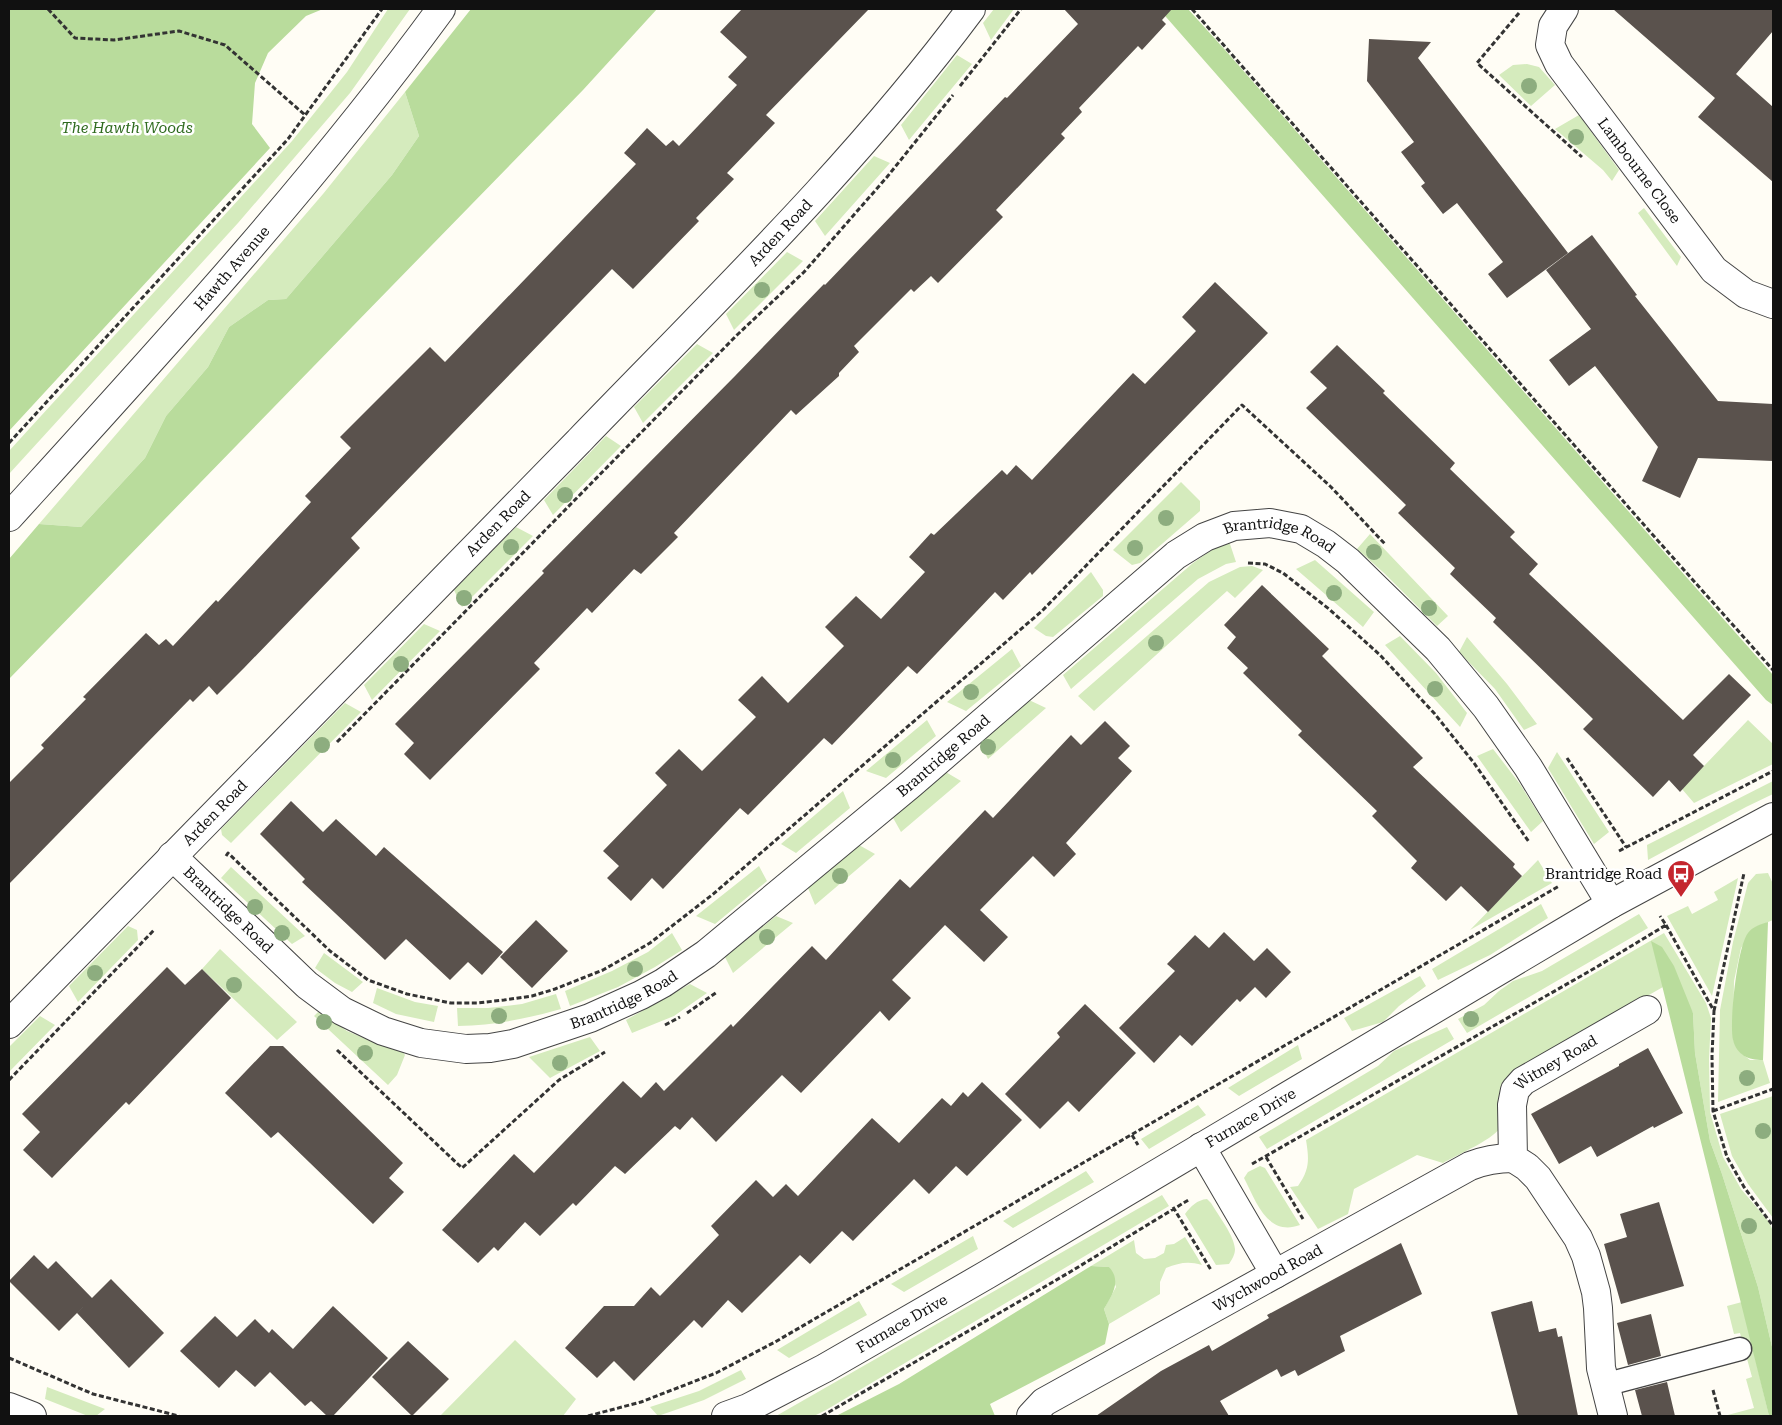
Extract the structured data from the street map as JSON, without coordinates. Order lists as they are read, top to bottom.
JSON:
{
  "streets": {
    "street": [
      "Lambourne Close",
      "Arden Road",
      "Hawth Avenue",
      "Brantridge Road",
      "Witney Road",
      "Furnace Drive",
      "Wychwood Road"
    ]
  },
  "crossings": [
    ["Arden Road", "Brantridge Road"],
    ["Brantridge Road", "Furnace Drive"],
    ["Witney Road", "Wychwood Road"]
  ],
  "parks": ["The Hawth Woods"],
  "places": {
    "bus stop": ["Brantridge Road"]
  }
}
